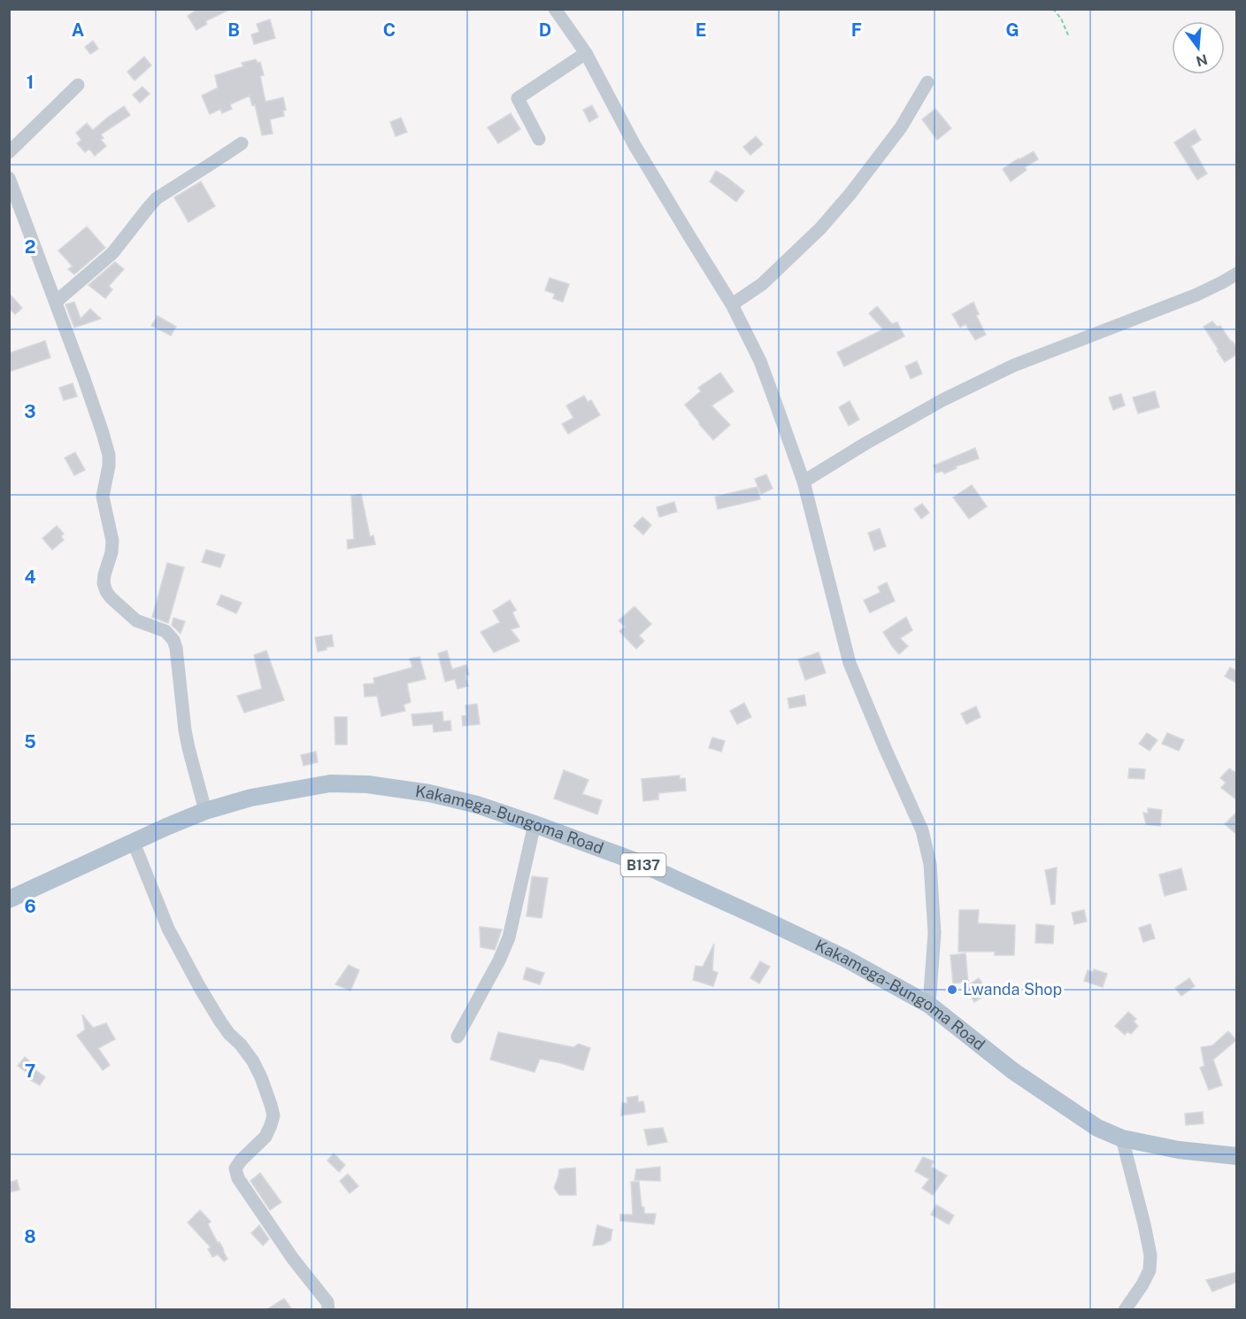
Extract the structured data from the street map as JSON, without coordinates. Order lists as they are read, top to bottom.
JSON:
{
  "streets": {
    "main road": ["Kakamega-Bungoma Road", "B137"]
  },
  "places": ["Lwanda Shop"],
  "north": "bottom",
  "grid": {
    "columns": [
      "A",
      "B",
      "C",
      "D",
      "E",
      "F",
      "G"
    ],
    "rows": [
      "1",
      "2",
      "3",
      "4",
      "5",
      "6",
      "7",
      "8"
    ]
  }
}
